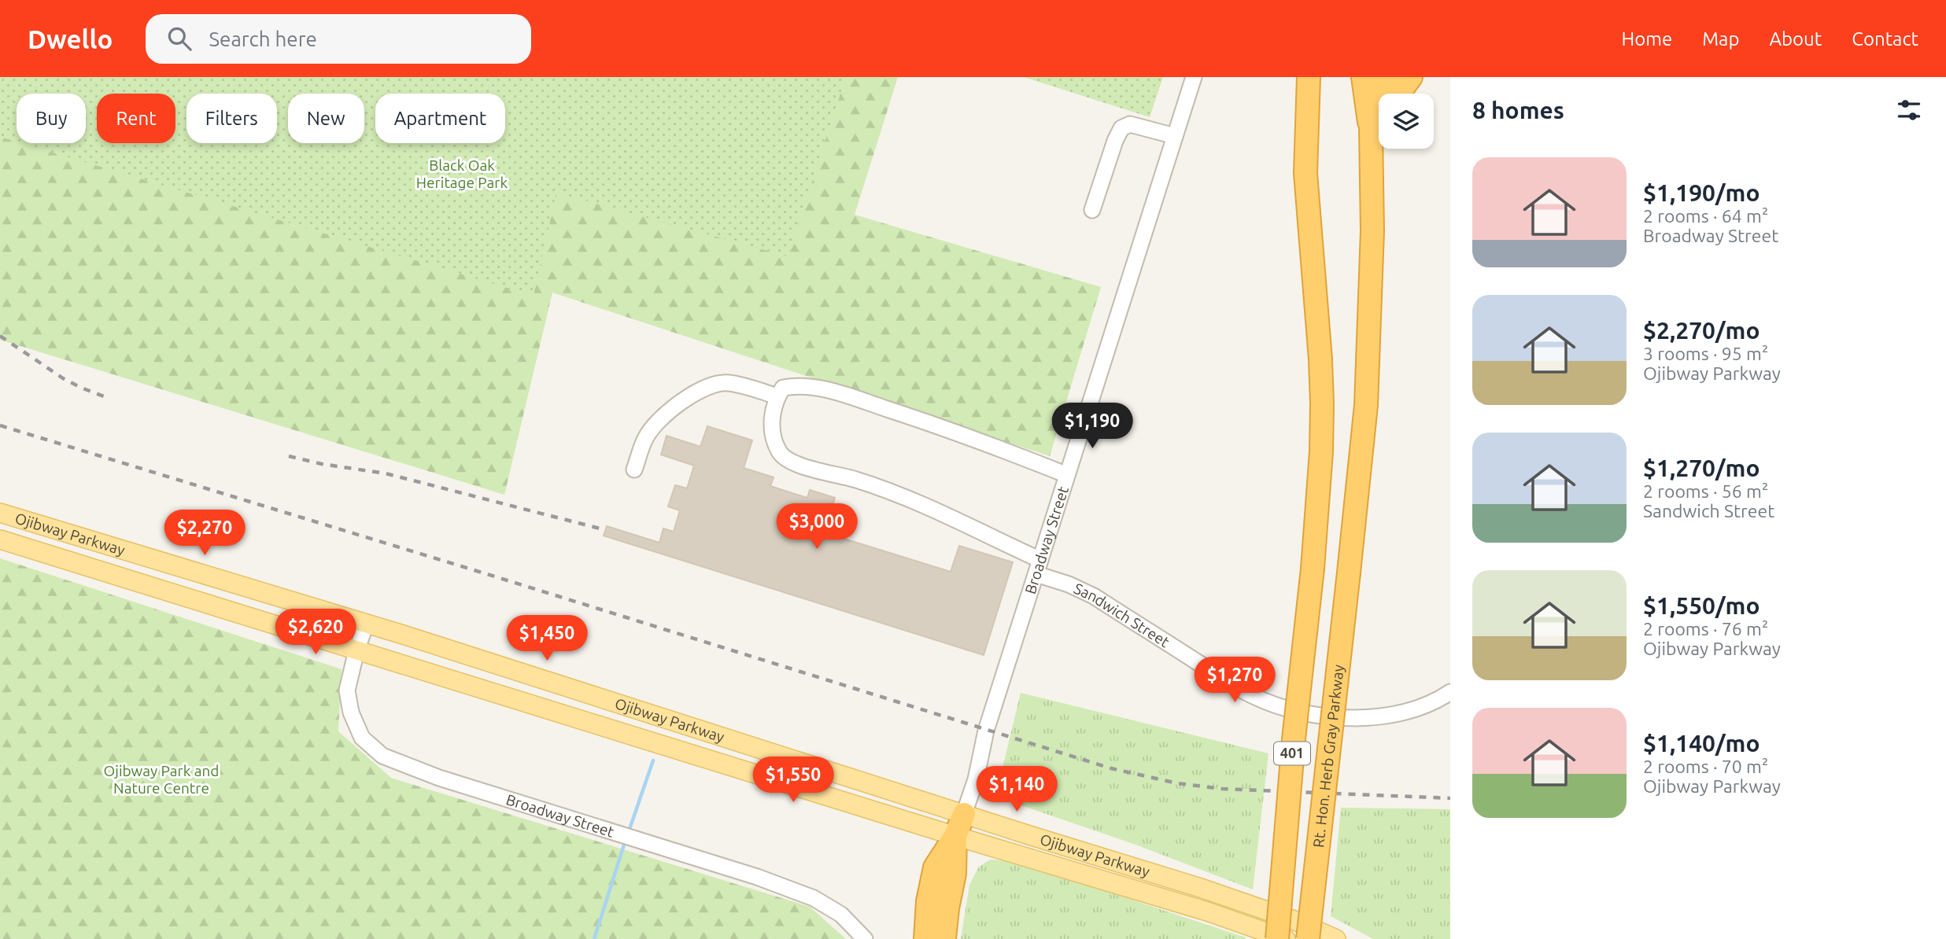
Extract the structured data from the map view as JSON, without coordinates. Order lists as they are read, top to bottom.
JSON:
{
  "streets": {
    "highway": ["401", "Rt. Hon. Herb Gray Parkway"],
    "main road": ["Ojibway Parkway"],
    "street": ["Broadway Street", "Sandwich Street"]
  },
  "crossings": [
    ["Ojibway Parkway", "Broadway Street"],
    ["Broadway Street", "Sandwich Street"]
  ],
  "parks": ["Black Oak Heritage Park", "Ojibway Park and Nature Centre"],
  "page": {
    "header": "Dwello",
    "search": "Search here",
    "nav": [
      "Home",
      "Map",
      "About",
      "Contact"
    ],
    "heading": "8 homes",
    "chip": [
      "Buy",
      "Rent",
      "Filters",
      "New",
      "Apartment"
    ],
    "list": [
      {
        "name": "$1,190/mo",
        "note": "2 rooms · 64 m² · Broadway Street"
      },
      {
        "name": "$2,270/mo",
        "note": "3 rooms · 95 m² · Ojibway Parkway"
      },
      {
        "name": "$1,270/mo",
        "note": "2 rooms · 56 m² · Sandwich Street"
      },
      {
        "name": "$1,550/mo",
        "note": "2 rooms · 76 m² · Ojibway Parkway"
      },
      {
        "name": "$1,140/mo",
        "note": "2 rooms · 70 m² · Ojibway Parkway"
      }
    ],
    "price": [
      "$1,190",
      "$3,000",
      "$2,270",
      "$2,620",
      "$1,450",
      "$1,270",
      "$1,550",
      "$1,140"
    ]
  }
}
